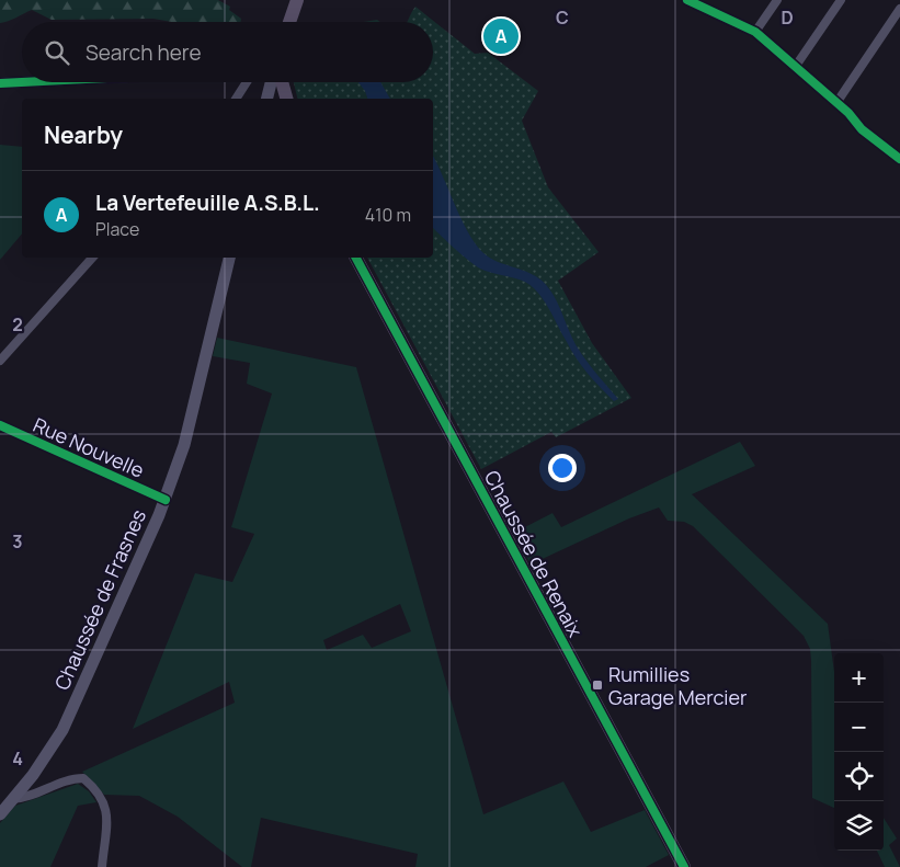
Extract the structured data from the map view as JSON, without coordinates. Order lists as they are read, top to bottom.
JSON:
{
  "streets": {
    "main road": ["Chaussée de Renaix", "Chaussée de Frasnes"],
    "street": ["Rue Nouvelle"]
  },
  "crossings": [
    ["Rue Nouvelle", "Chaussée de Frasnes"]
  ],
  "places": {
    "transit": ["Rumillies Garage Mercier"]
  },
  "page": {
    "pins": "A",
    "search": "Search here",
    "heading": "Nearby",
    "list": [
      {
        "mark": "A",
        "name": "La Vertefeuille A.S.B.L.",
        "note": "Place",
        "value": "410 m"
      }
    ],
    "map_buttons": ["+", "−"]
  },
  "grid": {
    "columns": ["C", "D"],
    "rows": ["2", "3", "4"]
  }
}
